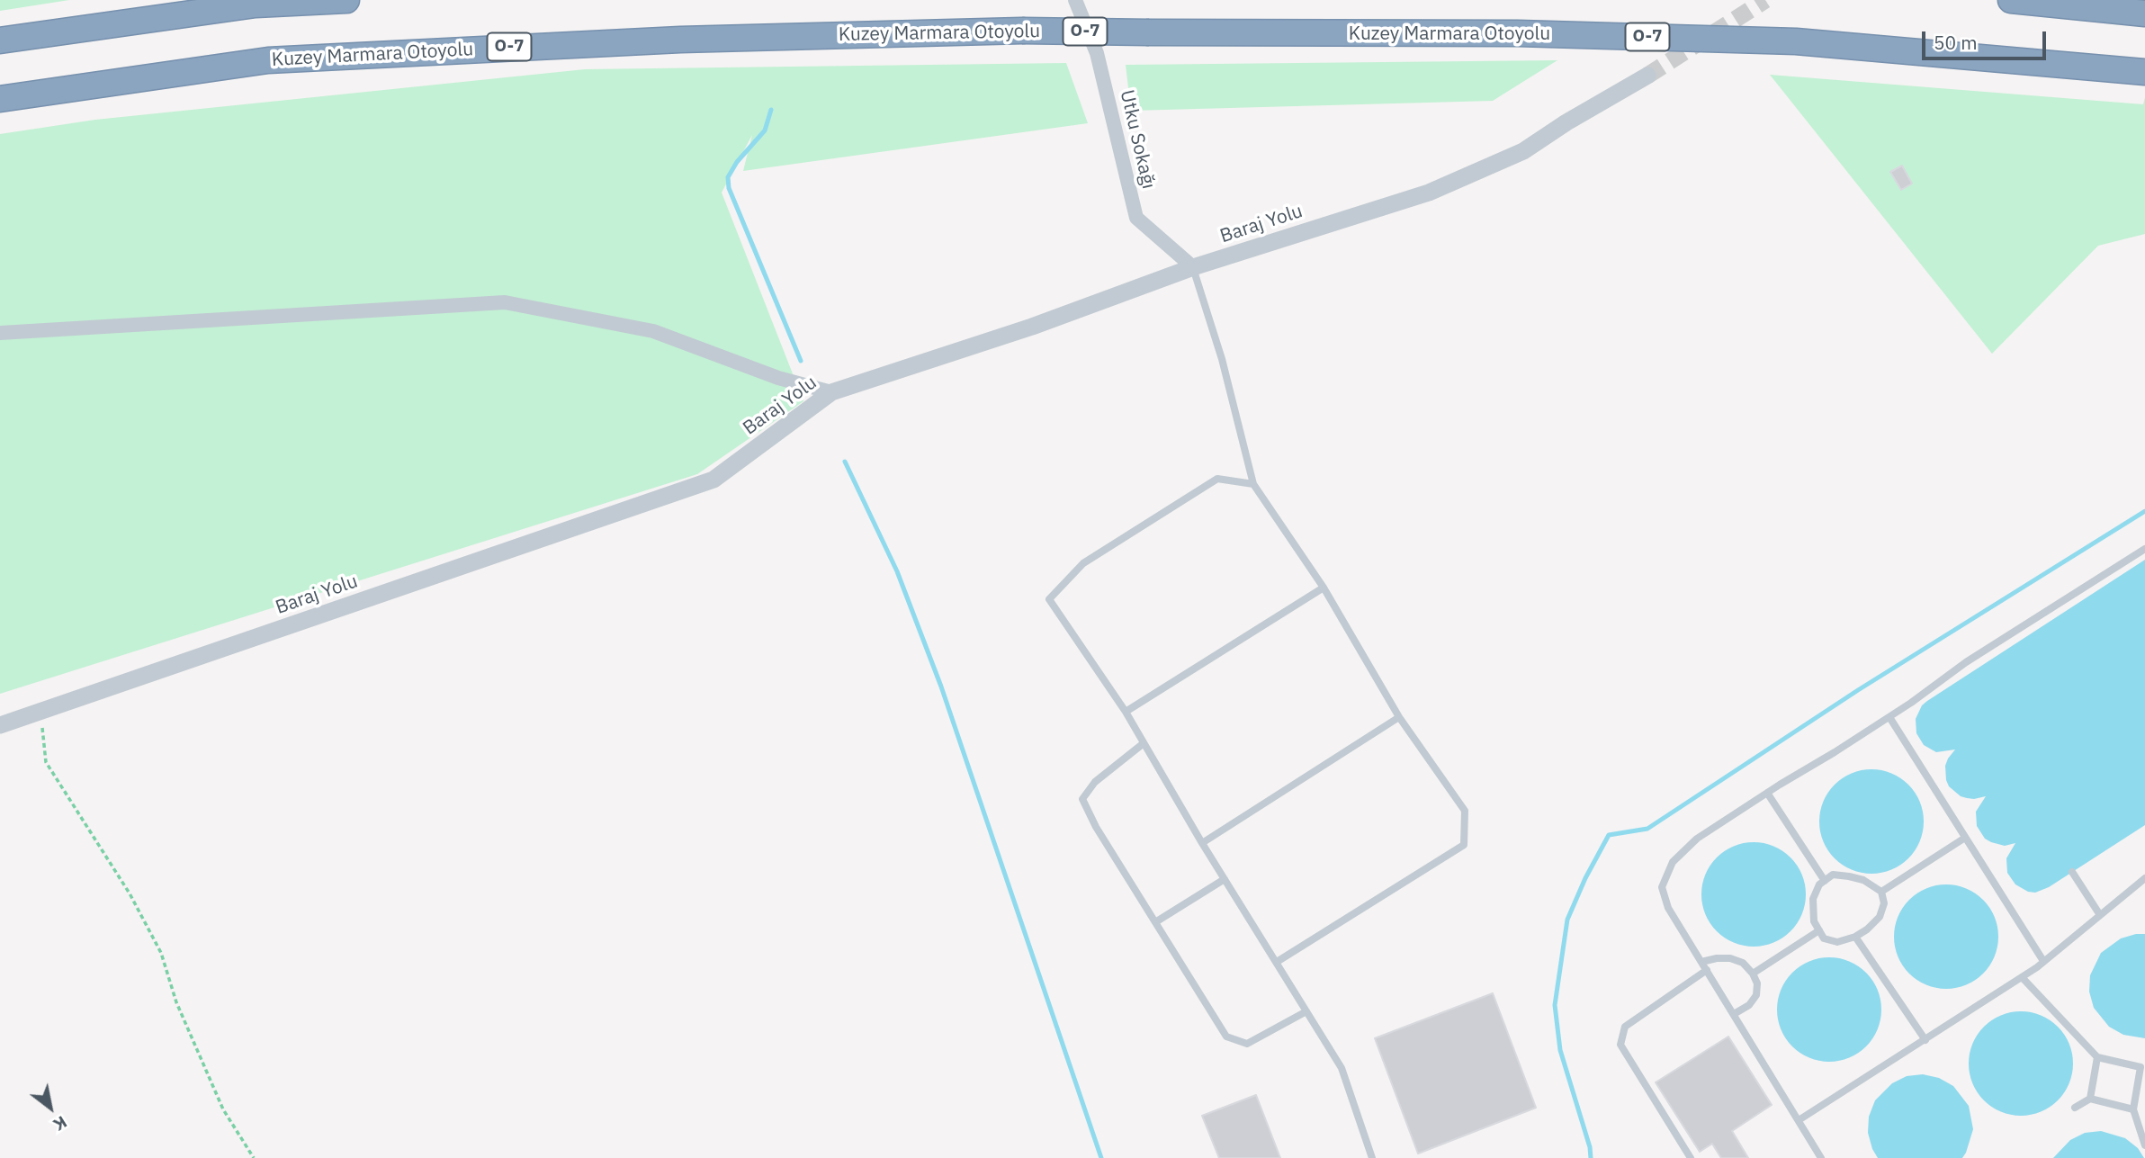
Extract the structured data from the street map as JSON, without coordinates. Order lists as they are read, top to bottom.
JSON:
{
  "streets": {
    "highway": ["O-7", "Kuzey Marmara Otoyolu"],
    "street": ["Utku Sokağı", "Baraj Yolu"]
  },
  "crossings": [
    ["Utku Sokağı", "Baraj Yolu"]
  ],
  "scale_bar": "50 m",
  "north": "bottom right"
}
